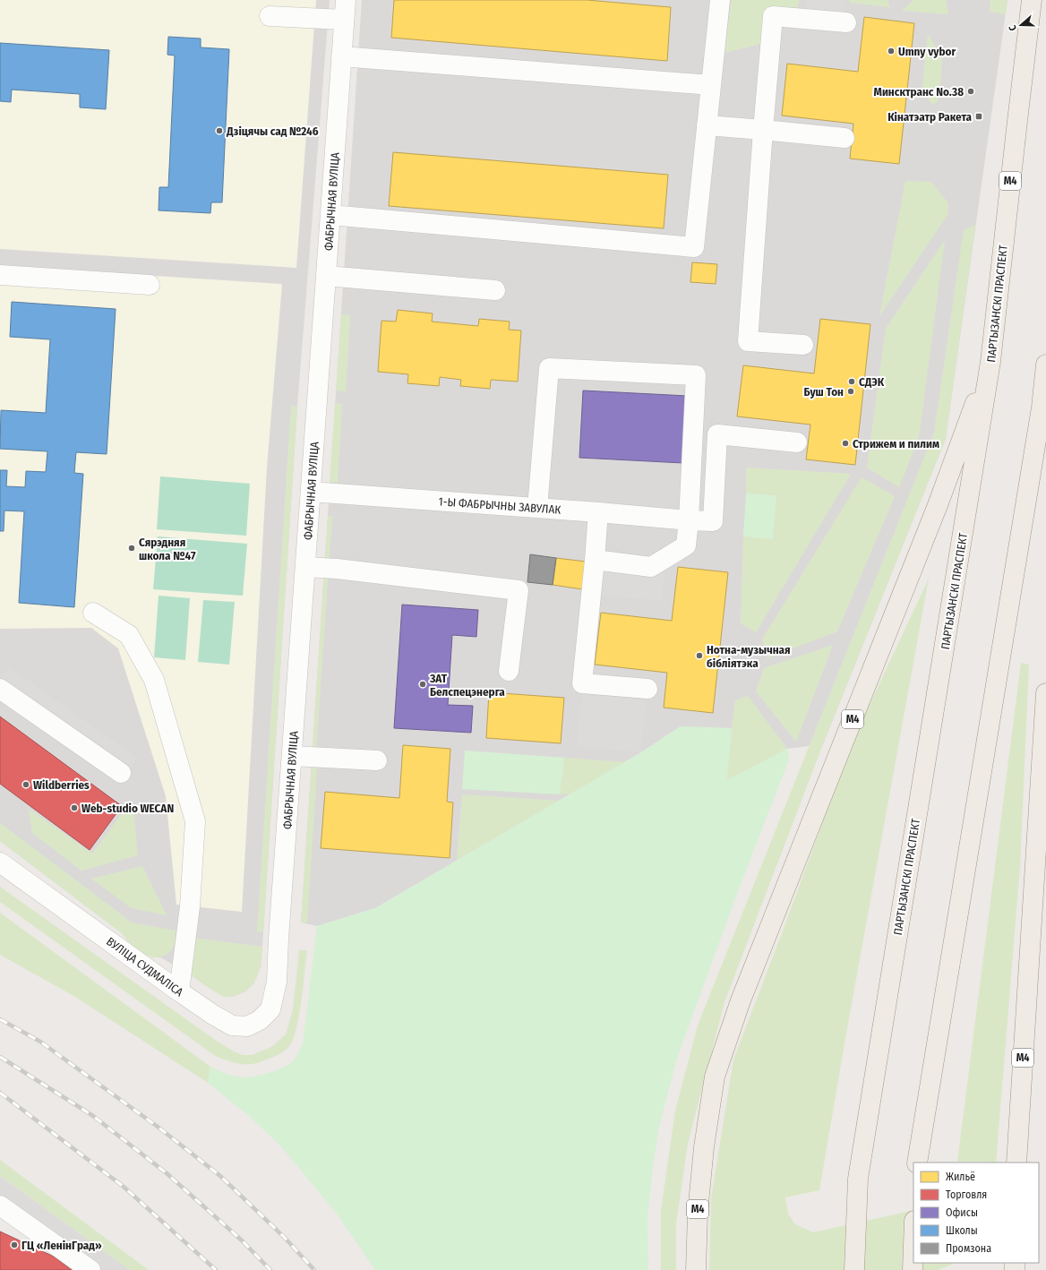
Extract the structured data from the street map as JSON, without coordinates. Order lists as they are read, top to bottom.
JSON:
{
  "streets": {
    "main road": ["М4", "ПАРТЫЗАНСКІ ПРАСПЕКТ"],
    "street": ["ФАБРЫЧНАЯ ВУЛІЦА", "1-Ы ФАБРЫЧНЫ ЗАВУЛАК", "ВУЛІЦА СУДМАЛІСА"]
  },
  "crossings": [
    ["М4", "ПАРТЫЗАНСКІ ПРАСПЕКТ"],
    ["ФАБРЫЧНАЯ ВУЛІЦА", "1-Ы ФАБРЫЧНЫ ЗАВУЛАК"],
    ["ФАБРЫЧНАЯ ВУЛІЦА", "ВУЛІЦА СУДМАЛІСА"]
  ],
  "places": {
    "other": [
      "Umny vybor",
      "Минсктранс No.38",
      "Дзіцячы сад №246",
      "СДЭК",
      "Буш Тон",
      "Стрижем и пилим",
      "Сярэдняя школа №47",
      "Нотна-музычная бібліятэка",
      "ЗАТ Белспецэнерга",
      "Wildberries",
      "Web-studio WECAN",
      "ГЦ «ЛенінГрад»"
    ],
    "transit": ["Кінатэатр Ракета"]
  },
  "legend": [
    "Жильё",
    "Торговля",
    "Офисы",
    "Школы",
    "Промзона"
  ],
  "north": "left"
}
